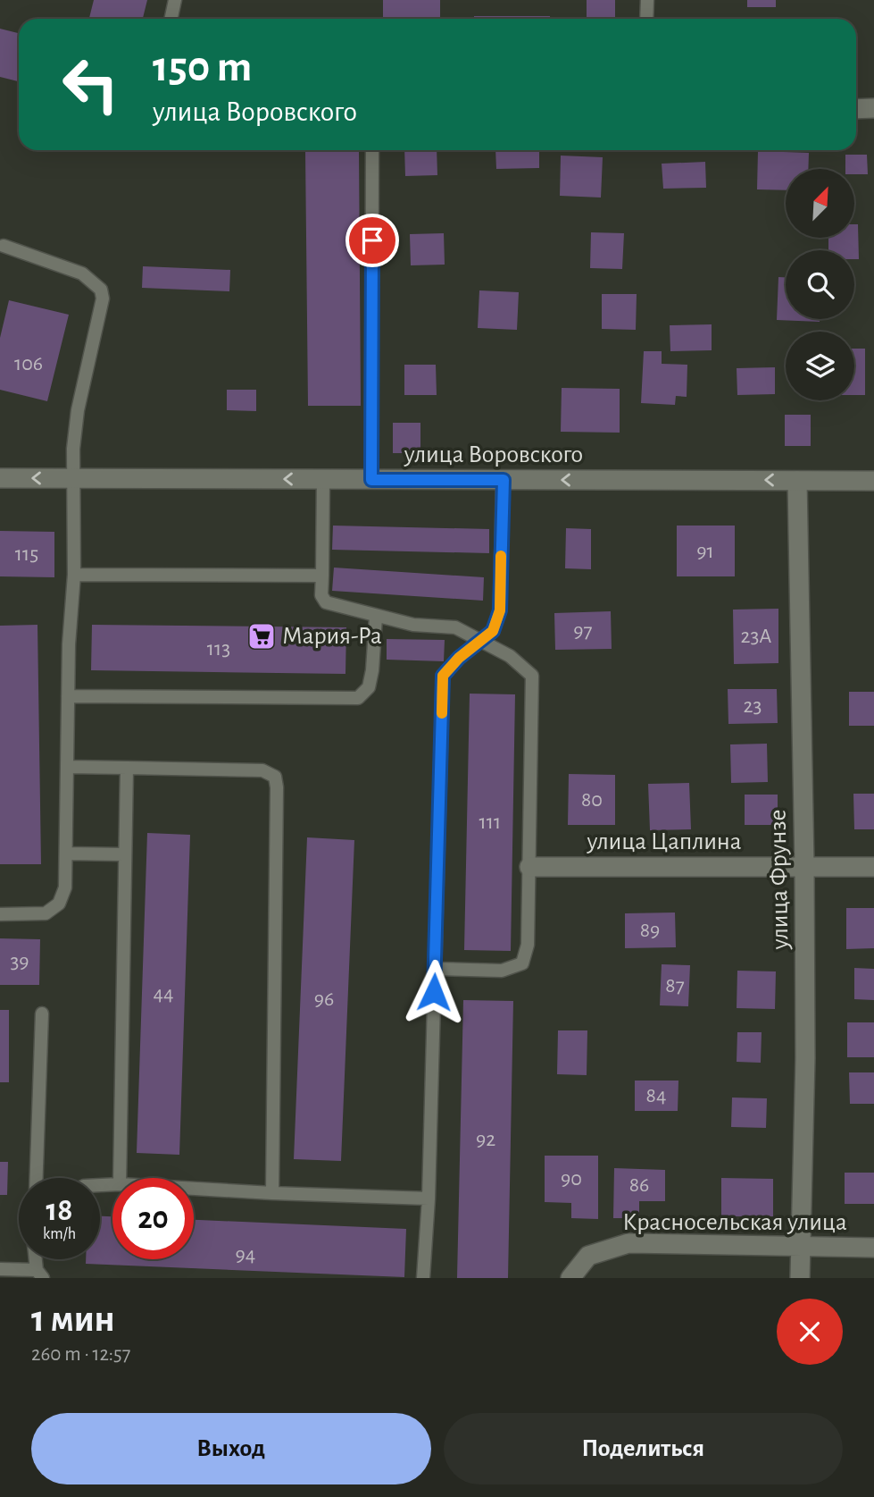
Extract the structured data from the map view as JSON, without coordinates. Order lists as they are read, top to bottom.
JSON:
{
  "streets": {
    "street": [
      "улица Воровского",
      "улица Цаплина",
      "улица Фрунзе",
      "Красносельская улица"
    ]
  },
  "crossings": [
    ["улица Воровского", "улица Фрунзе"],
    ["улица Цаплина", "улица Фрунзе"],
    ["улица Фрунзе", "Красносельская улица"]
  ],
  "one_way": ["улица Воровского"],
  "places": {
    "supermarket": ["Мария-Ра"]
  },
  "house_numbers": [
    "106",
    "91",
    "115",
    "97",
    "23А",
    "113",
    "23",
    "80",
    "111",
    "89",
    "39",
    "87",
    "44",
    "96",
    "84",
    "92",
    "90",
    "86",
    "94"
  ],
  "north": "top right",
  "page": {
    "turn": ["150 m", "улица Воровского"],
    "speed": "18 km/h",
    "limit": "20",
    "heading": ["1 мин", "260 m · 12:57"],
    "buttons": ["Выход", "Поделиться"]
  }
}
